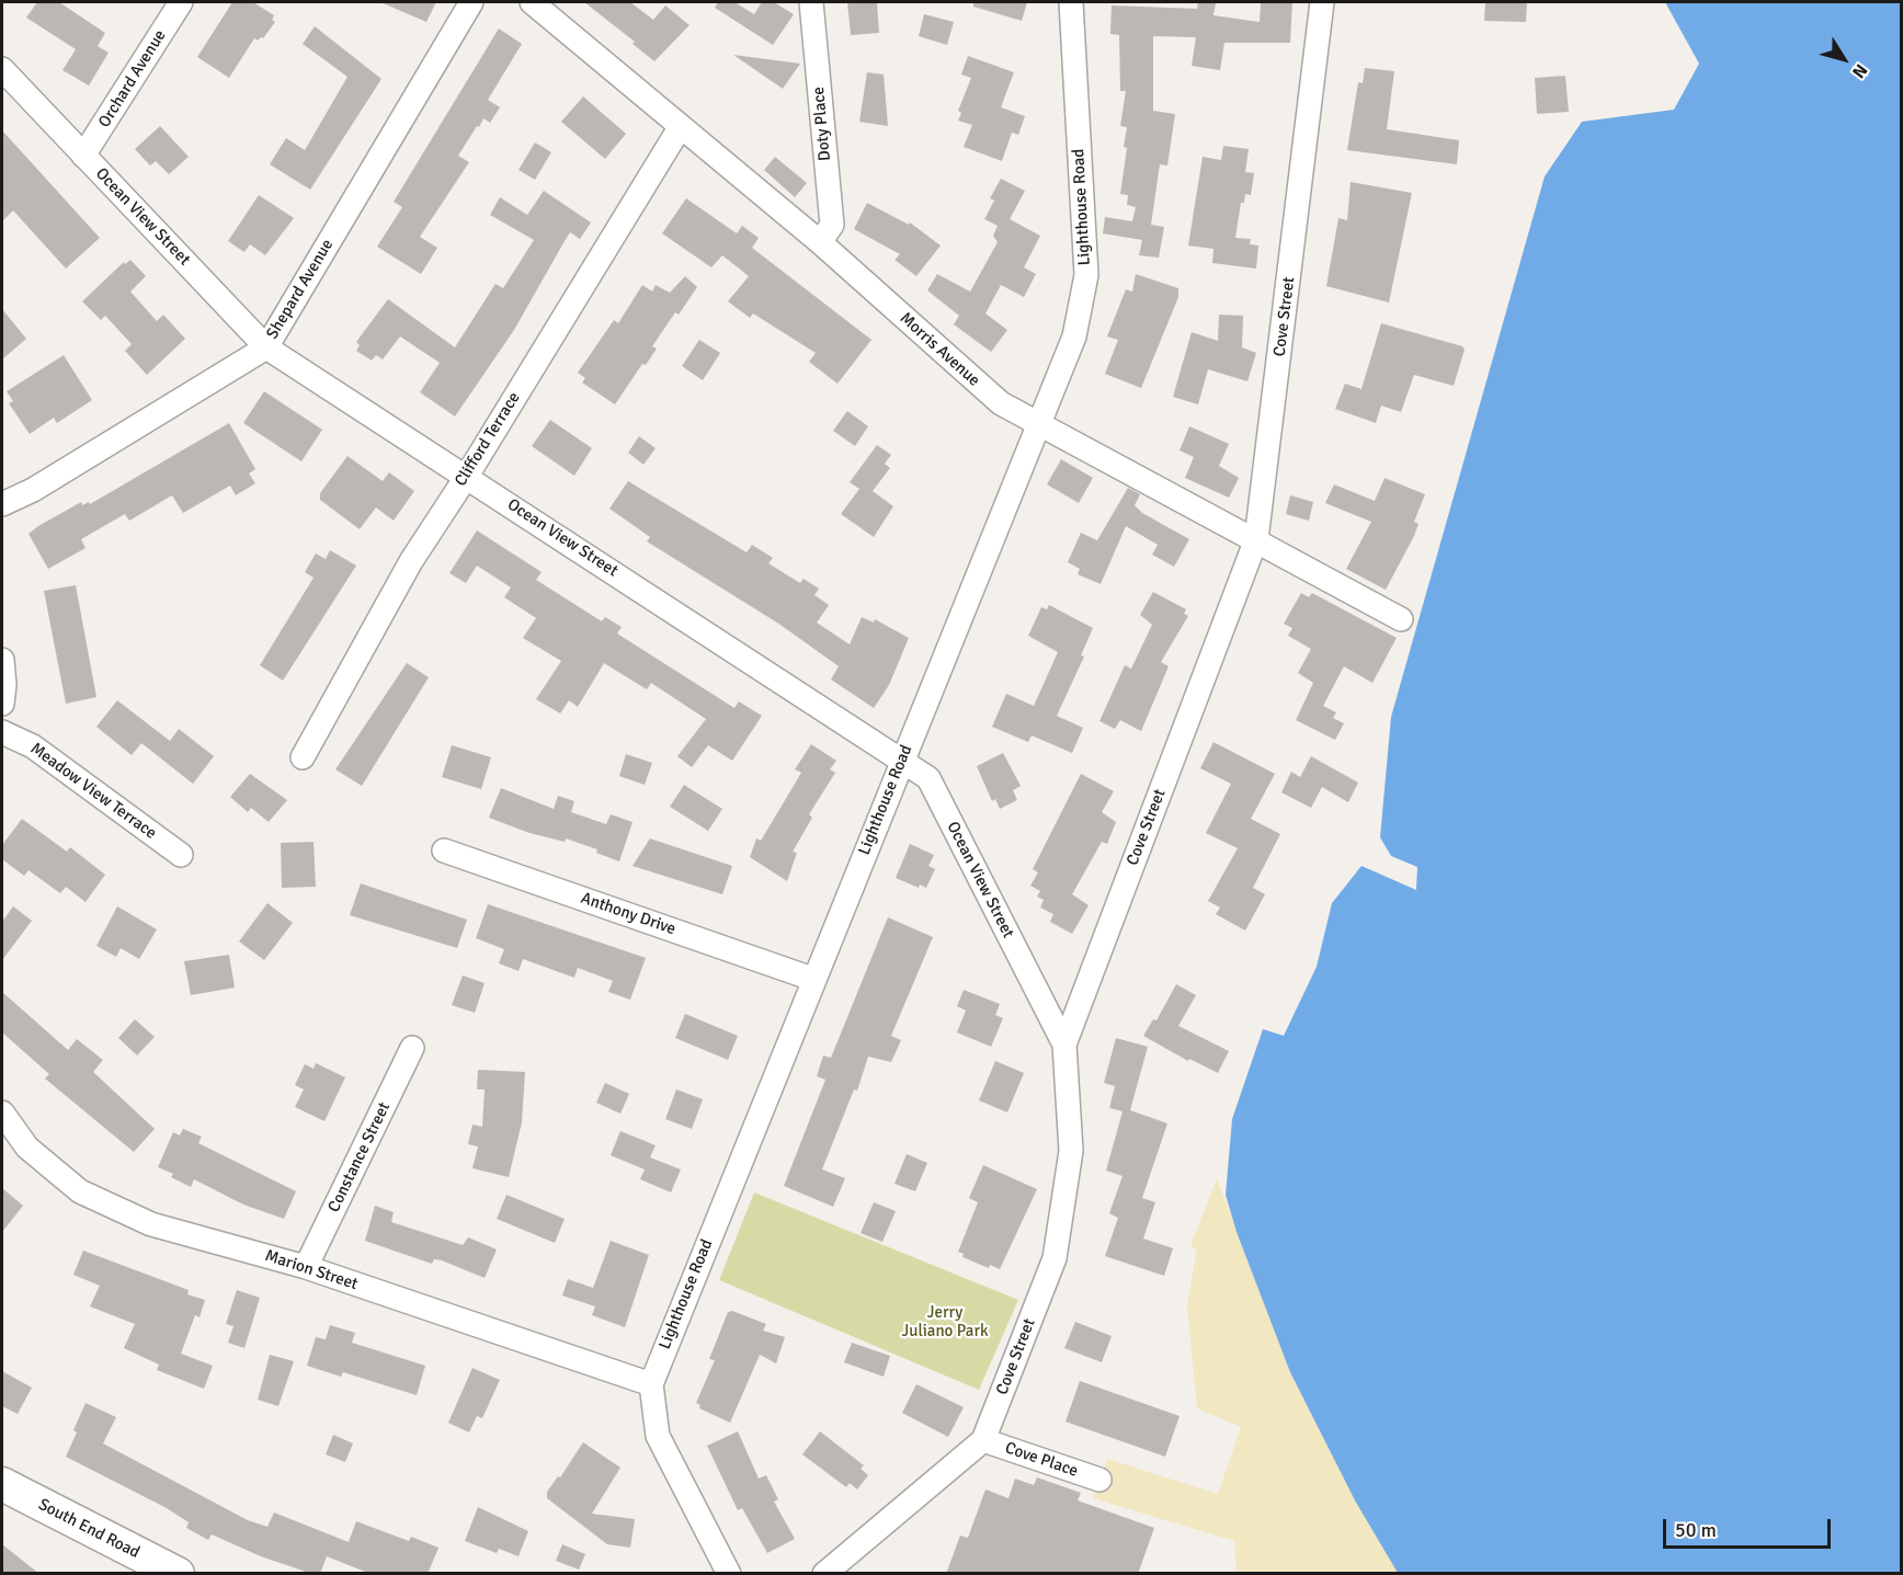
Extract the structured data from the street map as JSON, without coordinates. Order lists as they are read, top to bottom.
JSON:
{
  "streets": {
    "main road": ["South End Road"],
    "street": [
      "Orchard Avenue",
      "Doty Place",
      "Lighthouse Road",
      "Ocean View Street",
      "Shepard Avenue",
      "Cove Street",
      "Morris Avenue",
      "Clifford Terrace",
      "Meadow View Terrace",
      "Anthony Drive",
      "Constance Street",
      "Marion Street",
      "Cove Place"
    ]
  },
  "crossings": [
    ["Orchard Avenue", "Ocean View Street"],
    ["Doty Place", "Morris Avenue"],
    ["Lighthouse Road", "Ocean View Street"],
    ["Lighthouse Road", "Morris Avenue"],
    ["Lighthouse Road", "Anthony Drive"],
    ["Lighthouse Road", "Marion Street"],
    ["Ocean View Street", "Shepard Avenue"],
    ["Ocean View Street", "Cove Street"],
    ["Ocean View Street", "Clifford Terrace"],
    ["Cove Street", "Morris Avenue"],
    ["Cove Street", "Cove Place"],
    ["Morris Avenue", "Clifford Terrace"],
    ["Constance Street", "Marion Street"]
  ],
  "parks": ["Jerry Juliano Park"],
  "scale_bar": "50 m",
  "north": "bottom right"
}
